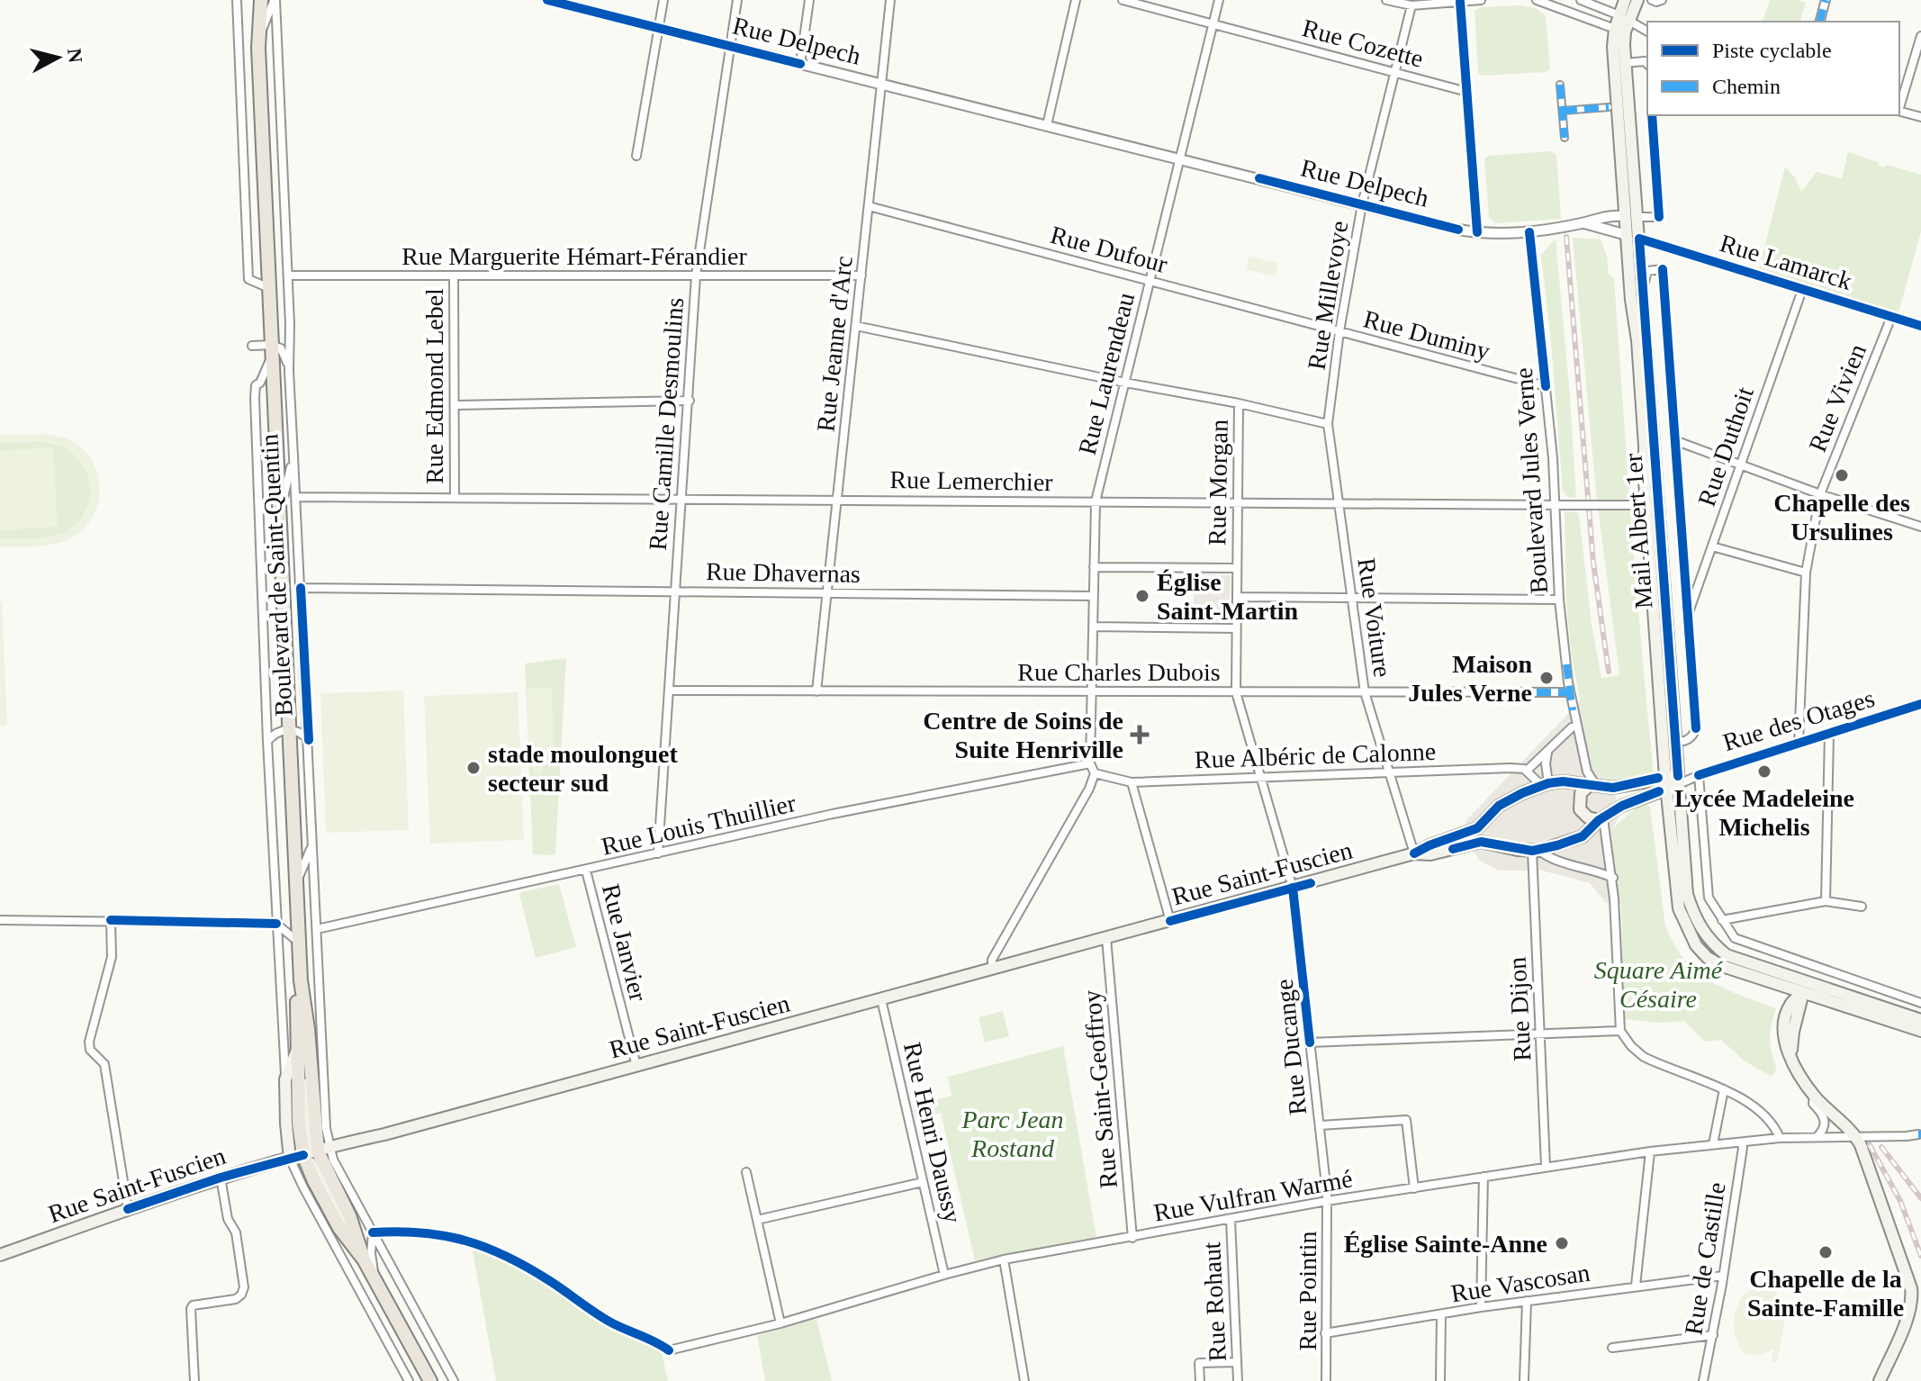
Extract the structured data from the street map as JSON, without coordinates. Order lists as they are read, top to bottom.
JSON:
{
  "streets": {
    "main road": ["Mail Albert 1er", "Boulevard de Saint-Quentin", "Rue Saint-Fuscien"],
    "street": [
      "Rue Delpech",
      "Rue Cozette",
      "Rue Dufour",
      "Rue Marguerite Hémart-Férandier",
      "Rue Lamarck",
      "Rue Millevoye",
      "Rue Duminy",
      "Rue Jeanne d'Arc",
      "Rue Laurendeau",
      "Rue Edmond Lebel",
      "Rue Vivien",
      "Rue Camille Desmoulins",
      "Rue Duthoit",
      "Rue Lemerchier",
      "Boulevard Jules Verne",
      "Rue Morgan",
      "Rue Dhavernas",
      "Rue Voiture",
      "Rue Charles Dubois",
      "Rue des Otages",
      "Rue Albéric de Calonne",
      "Rue Louis Thuillier",
      "Rue Janvier",
      "Rue Dijon",
      "Rue Ducange",
      "Rue Saint-Geoffroy",
      "Rue Henri Daussy",
      "Rue Vulfran Warmé",
      "Rue de Castille",
      "Rue Vascosan",
      "Rue Pointin",
      "Rue Rohaut"
    ]
  },
  "crossings": [
    ["Rue Delpech", "Rue Lamarck"],
    ["Rue Delpech", "Rue Millevoye"],
    ["Rue Delpech", "Rue Jeanne d'Arc"],
    ["Rue Delpech", "Rue Laurendeau"],
    ["Rue Delpech", "Rue Camille Desmoulins"],
    ["Rue Delpech", "Boulevard Jules Verne"],
    ["Rue Delpech", "Mail Albert 1er"],
    ["Rue Cozette", "Rue Millevoye"],
    ["Rue Cozette", "Rue Laurendeau"],
    ["Rue Dufour", "Rue Millevoye"],
    ["Rue Dufour", "Rue Duminy"],
    ["Rue Dufour", "Rue Jeanne d'Arc"],
    ["Rue Dufour", "Rue Laurendeau"],
    ["Rue Marguerite Hémart-Férandier", "Rue Jeanne d'Arc"],
    ["Rue Marguerite Hémart-Férandier", "Rue Edmond Lebel"],
    ["Rue Marguerite Hémart-Férandier", "Rue Camille Desmoulins"],
    ["Rue Marguerite Hémart-Férandier", "Boulevard de Saint-Quentin"],
    ["Rue Lamarck", "Rue Vivien"],
    ["Rue Lamarck", "Rue Duthoit"],
    ["Rue Lamarck", "Mail Albert 1er"],
    ["Rue Millevoye", "Rue Duminy"],
    ["Rue Millevoye", "Rue Voiture"],
    ["Rue Duminy", "Boulevard Jules Verne"],
    ["Rue Jeanne d'Arc", "Rue Lemerchier"],
    ["Rue Jeanne d'Arc", "Rue Dhavernas"],
    ["Rue Jeanne d'Arc", "Rue Charles Dubois"],
    ["Rue Laurendeau", "Rue Lemerchier"],
    ["Rue Laurendeau", "Rue Dhavernas"],
    ["Rue Laurendeau", "Rue Charles Dubois"],
    ["Rue Laurendeau", "Rue Louis Thuillier"],
    ["Rue Edmond Lebel", "Rue Lemerchier"],
    ["Rue Vivien", "Rue des Otages"],
    ["Rue Camille Desmoulins", "Rue Lemerchier"],
    ["Rue Camille Desmoulins", "Rue Dhavernas"],
    ["Rue Camille Desmoulins", "Rue Charles Dubois"],
    ["Rue Camille Desmoulins", "Rue Louis Thuillier"],
    ["Rue Duthoit", "Mail Albert 1er"],
    ["Rue Lemerchier", "Boulevard Jules Verne"],
    ["Rue Lemerchier", "Rue Morgan"],
    ["Rue Lemerchier", "Mail Albert 1er"],
    ["Rue Lemerchier", "Boulevard de Saint-Quentin"],
    ["Rue Lemerchier", "Rue Voiture"],
    ["Boulevard Jules Verne", "Rue Charles Dubois"],
    ["Rue Morgan", "Rue Charles Dubois"],
    ["Rue Morgan", "Rue Albéric de Calonne"],
    ["Rue Morgan", "Rue Ducange"],
    ["Mail Albert 1er", "Rue des Otages"],
    ["Rue Dhavernas", "Boulevard de Saint-Quentin"],
    ["Boulevard de Saint-Quentin", "Rue Louis Thuillier"],
    ["Boulevard de Saint-Quentin", "Rue Saint-Fuscien"],
    ["Rue Voiture", "Rue Charles Dubois"],
    ["Rue Voiture", "Rue Albéric de Calonne"],
    ["Rue Voiture", "Rue Saint-Fuscien"],
    ["Rue Albéric de Calonne", "Rue Ducange"],
    ["Rue Louis Thuillier", "Rue Janvier"],
    ["Rue Saint-Fuscien", "Rue Janvier"],
    ["Rue Saint-Fuscien", "Rue Ducange"],
    ["Rue Saint-Fuscien", "Rue Saint-Geoffroy"],
    ["Rue Saint-Fuscien", "Rue Henri Daussy"],
    ["Rue Dijon", "Rue Vulfran Warmé"],
    ["Rue Ducange", "Rue Vulfran Warmé"],
    ["Rue Ducange", "Rue Pointin"],
    ["Rue Saint-Geoffroy", "Rue Vulfran Warmé"],
    ["Rue Henri Daussy", "Rue Vulfran Warmé"],
    ["Rue Vulfran Warmé", "Rue de Castille"],
    ["Rue Vulfran Warmé", "Rue Pointin"],
    ["Rue Vulfran Warmé", "Rue Rohaut"],
    ["Rue de Castille", "Rue Vascosan"],
    ["Rue Vascosan", "Rue Pointin"]
  ],
  "parks": ["Square Aimé Césaire", "Parc Jean Rostand"],
  "places": {
    "other": [
      "Chapelle des Ursulines",
      "Église Saint-Martin",
      "Maison Jules Verne",
      "stade moulonguet secteur sud",
      "Lycée Madeleine Michelis",
      "Église Sainte-Anne",
      "Chapelle de la Sainte-Famille"
    ],
    "health": ["Centre de Soins de Suite Henriville"]
  },
  "legend": ["Piste cyclable", "Chemin"],
  "north": "right"
}
